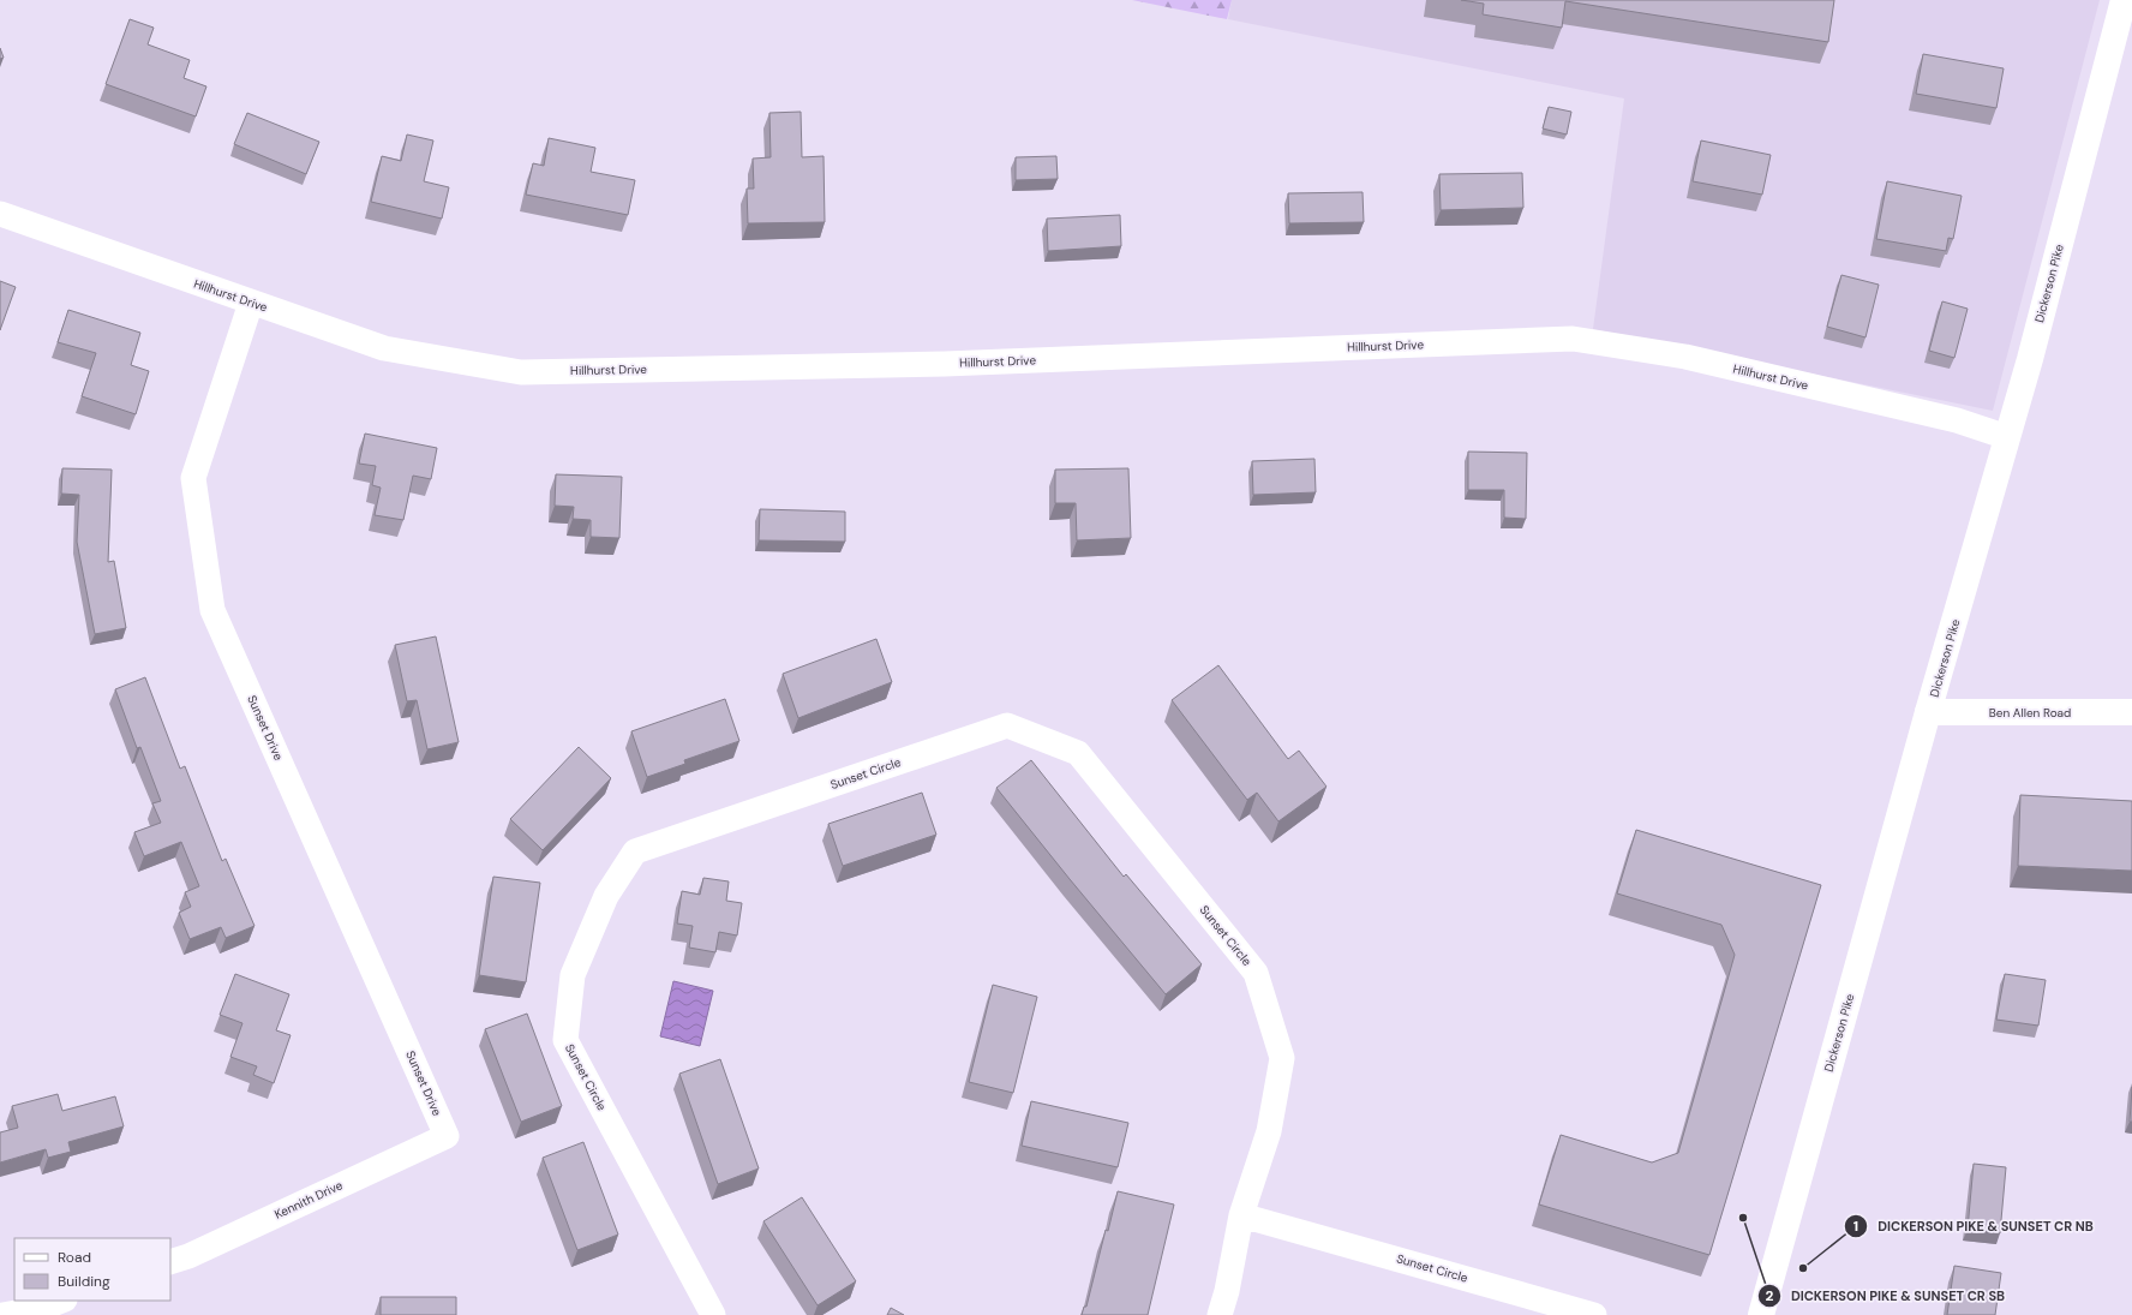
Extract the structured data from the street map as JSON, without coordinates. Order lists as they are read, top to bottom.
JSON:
{
  "streets": {
    "main road": ["Dickerson Pike", "Ben Allen Road"],
    "street": [
      "Hillhurst Drive",
      "Sunset Drive",
      "Sunset Circle",
      "Kennith Drive"
    ]
  },
  "crossings": [
    ["Dickerson Pike", "Hillhurst Drive"],
    ["Dickerson Pike", "Ben Allen Road"],
    ["Hillhurst Drive", "Sunset Drive"],
    ["Sunset Drive", "Kennith Drive"]
  ],
  "places": ["DICKERSON PIKE & SUNSET CR SB", "DICKERSON PIKE & SUNSET CR NB"],
  "legend": ["Road", "Building"]
}
